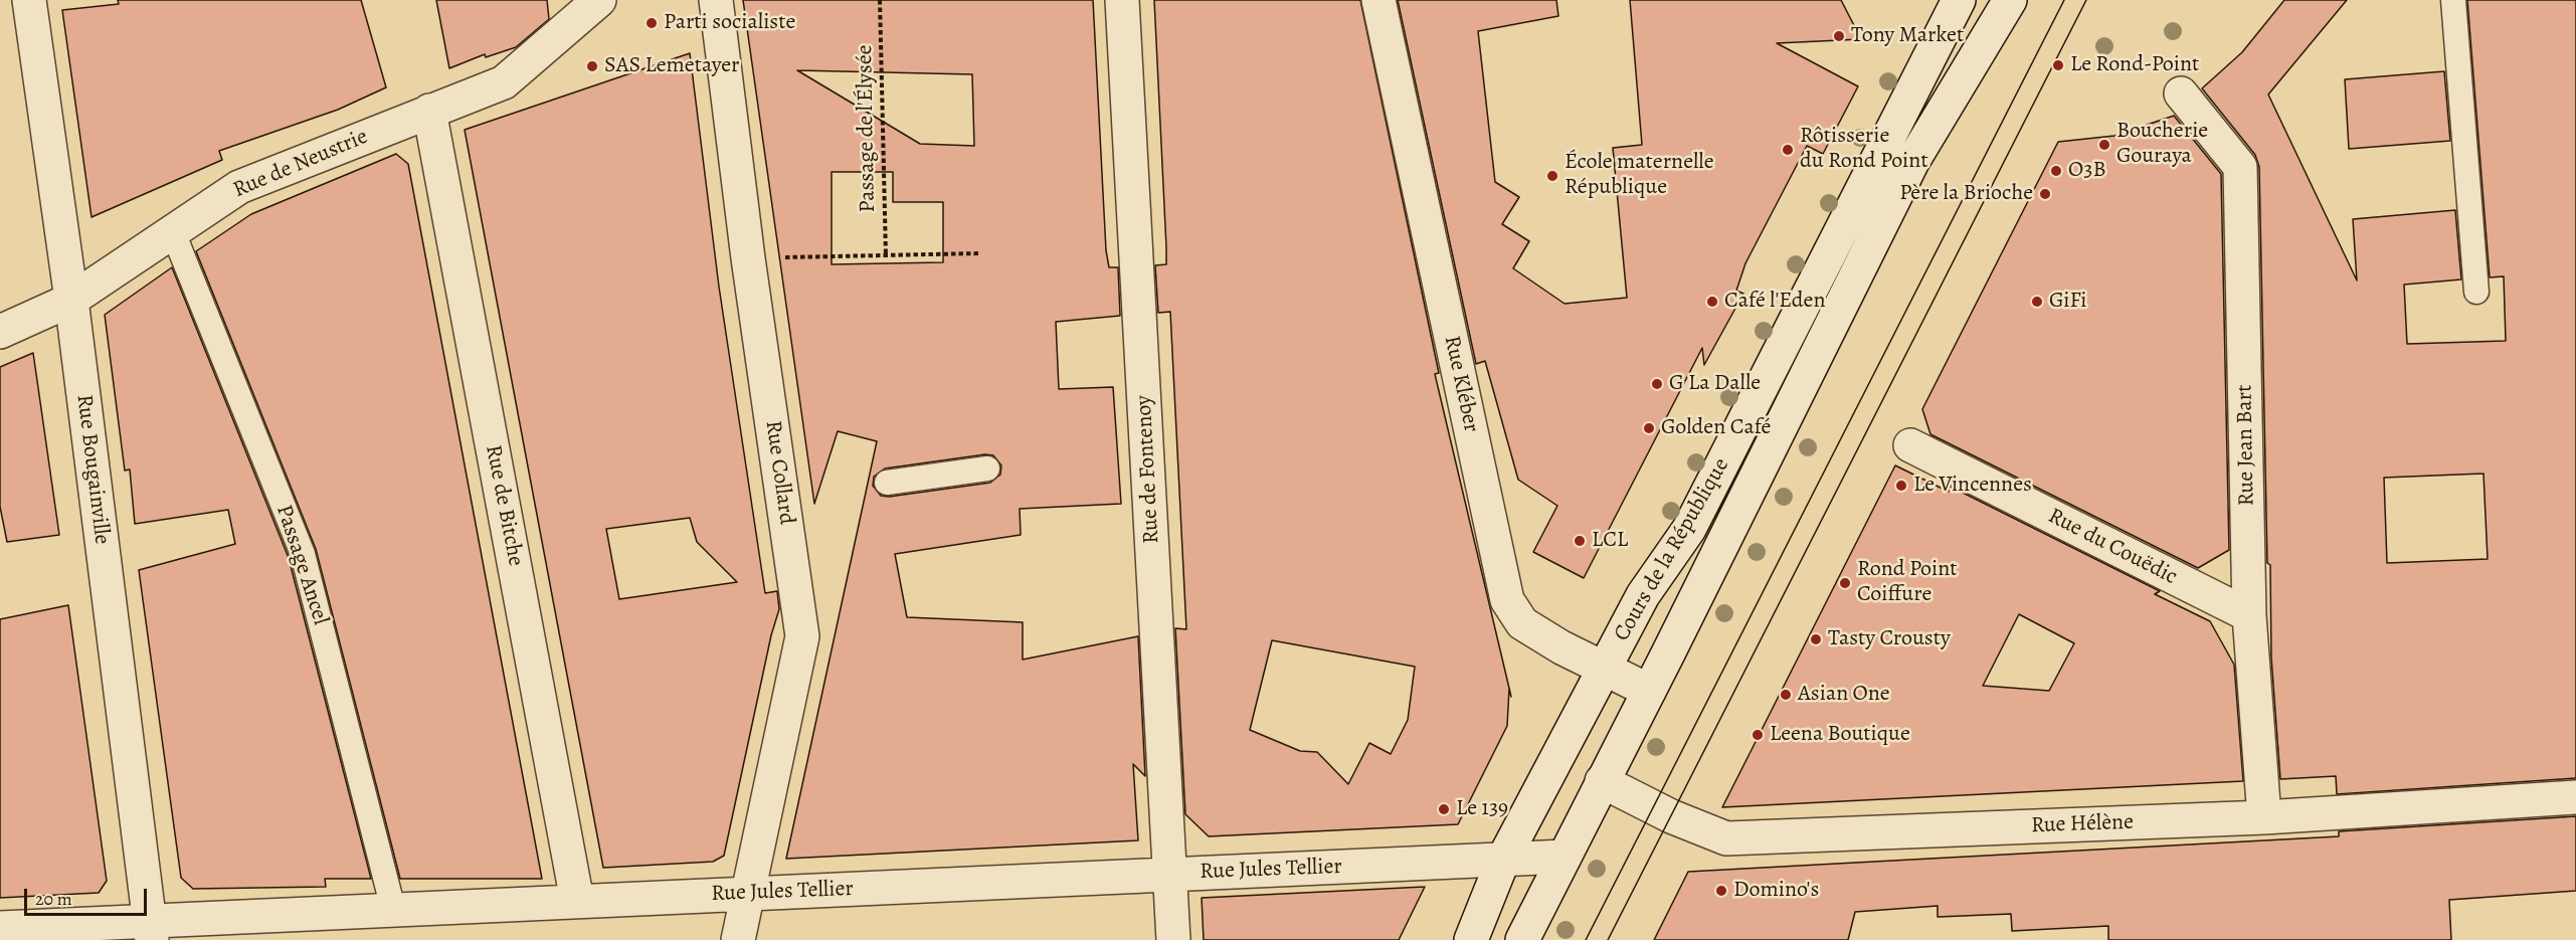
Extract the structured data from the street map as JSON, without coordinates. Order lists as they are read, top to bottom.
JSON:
{
  "streets": {
    "street": [
      "Rue de Neustrie",
      "Rue Kléber",
      "Rue Jean Bart",
      "Rue Bougainville",
      "Rue de Fontenoy",
      "Rue Collard",
      "Rue de Bitche",
      "Rue du Couëdic",
      "Cours de la République",
      "Rue Hélène",
      "Rue Jules Tellier"
    ],
    "lane": ["Passage Ancel"],
    "path": ["Passage de l'Élysée"]
  },
  "crossings": [
    ["Rue de Neustrie", "Rue Bougainville"],
    ["Rue de Neustrie", "Rue de Bitche"],
    ["Rue de Neustrie", "Passage Ancel"],
    ["Rue Kléber", "Cours de la République"],
    ["Rue Jean Bart", "Rue du Couëdic"],
    ["Rue Jean Bart", "Rue Hélène"],
    ["Rue Bougainville", "Rue Jules Tellier"],
    ["Rue de Fontenoy", "Rue Jules Tellier"],
    ["Rue Collard", "Rue Jules Tellier"],
    ["Rue de Bitche", "Rue Jules Tellier"],
    ["Cours de la République", "Rue Hélène"],
    ["Cours de la République", "Rue Jules Tellier"],
    ["Passage Ancel", "Rue Jules Tellier"]
  ],
  "places": [
    "Parti socialiste",
    "Tony Market",
    "Le Rond-Point",
    "SAS Lemetayer",
    "Boucherie Gouraya",
    "Rôtisserie du Rond Point",
    "O3B",
    "École maternelle République",
    "Père la Brioche",
    "Café l'Eden",
    "GiFi",
    "G La Dalle",
    "Golden Café",
    "Le Vincennes",
    "LCL",
    "Rond Point Coiffure",
    "Tasty Crousty",
    "Asian One",
    "Leena Boutique",
    "Le 139",
    "Domino's"
  ],
  "scale_bar": "20 m"
}
